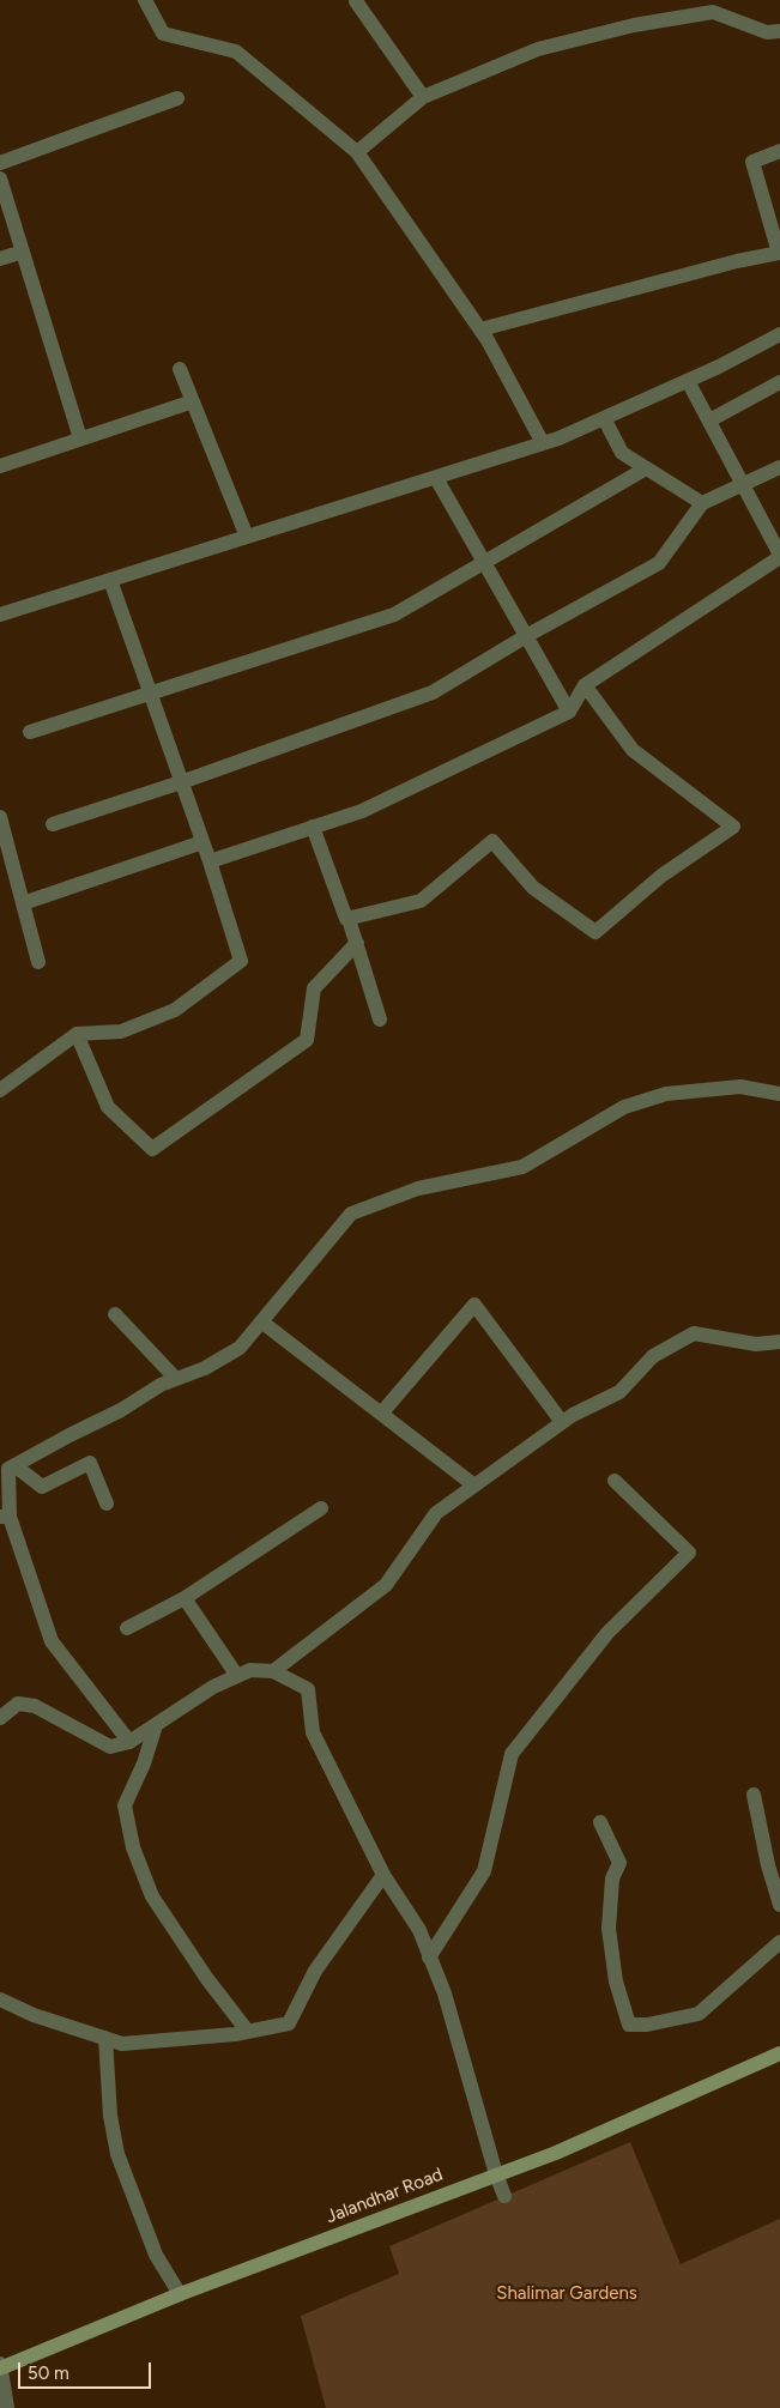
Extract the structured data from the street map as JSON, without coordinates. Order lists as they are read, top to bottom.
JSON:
{
  "streets": {
    "main road": ["Jalandhar Road"]
  },
  "parks": ["Shalimar Gardens"],
  "scale_bar": "50 m"
}
